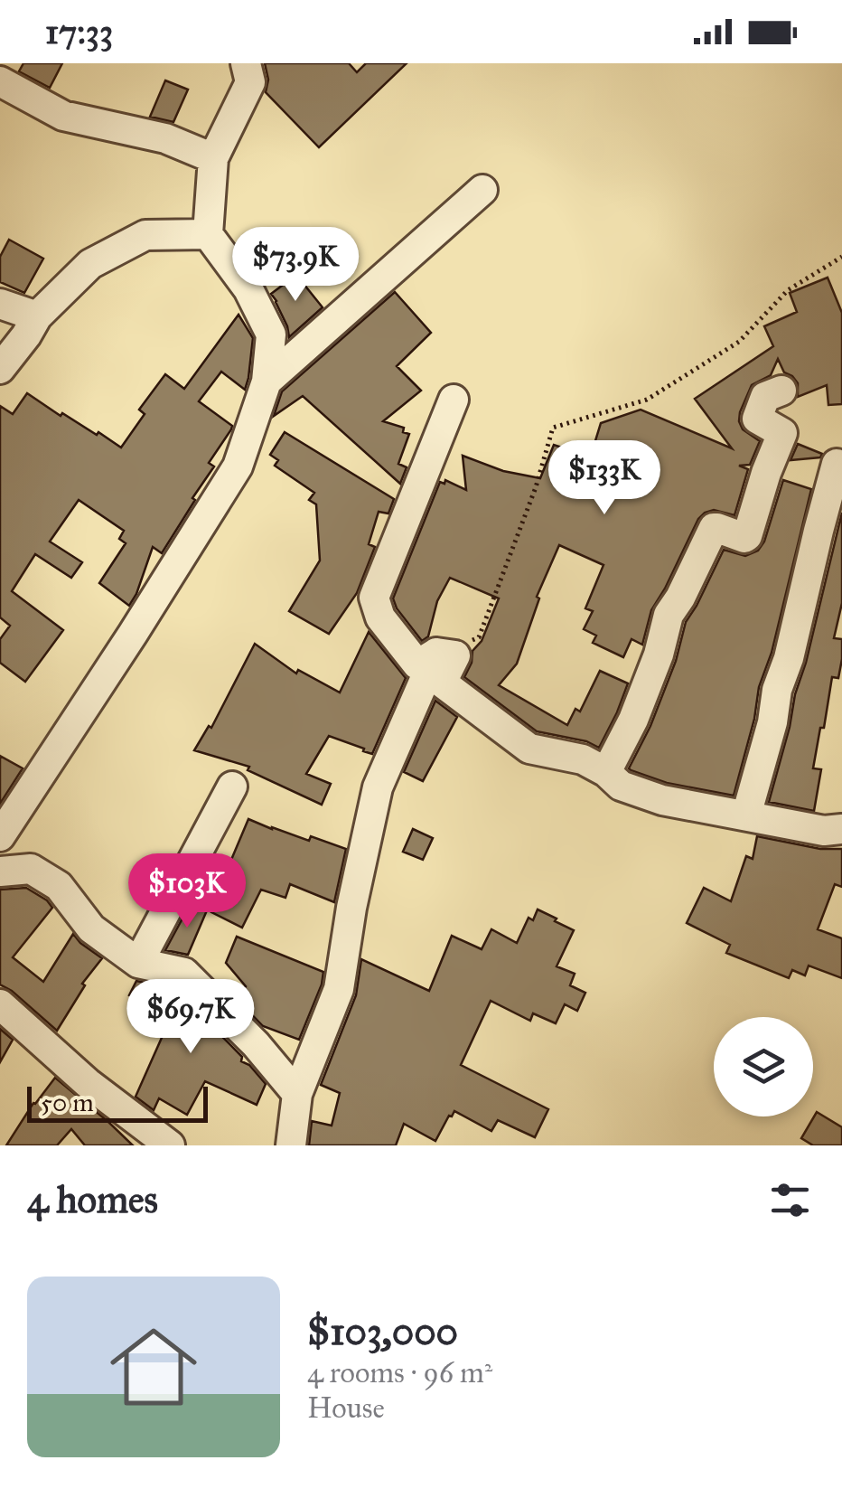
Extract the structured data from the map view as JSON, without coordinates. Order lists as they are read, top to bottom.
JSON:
{
  "scale_bar": "50 m",
  "page": {
    "status": "17:33",
    "price": [
      "$73.9K",
      "$133K",
      "$103K",
      "$69.7K"
    ],
    "scale": "50 m",
    "heading": "4 homes",
    "list": [
      {
        "name": "$103,000",
        "note": "4 rooms · 96 m² · House"
      }
    ]
  }
}
